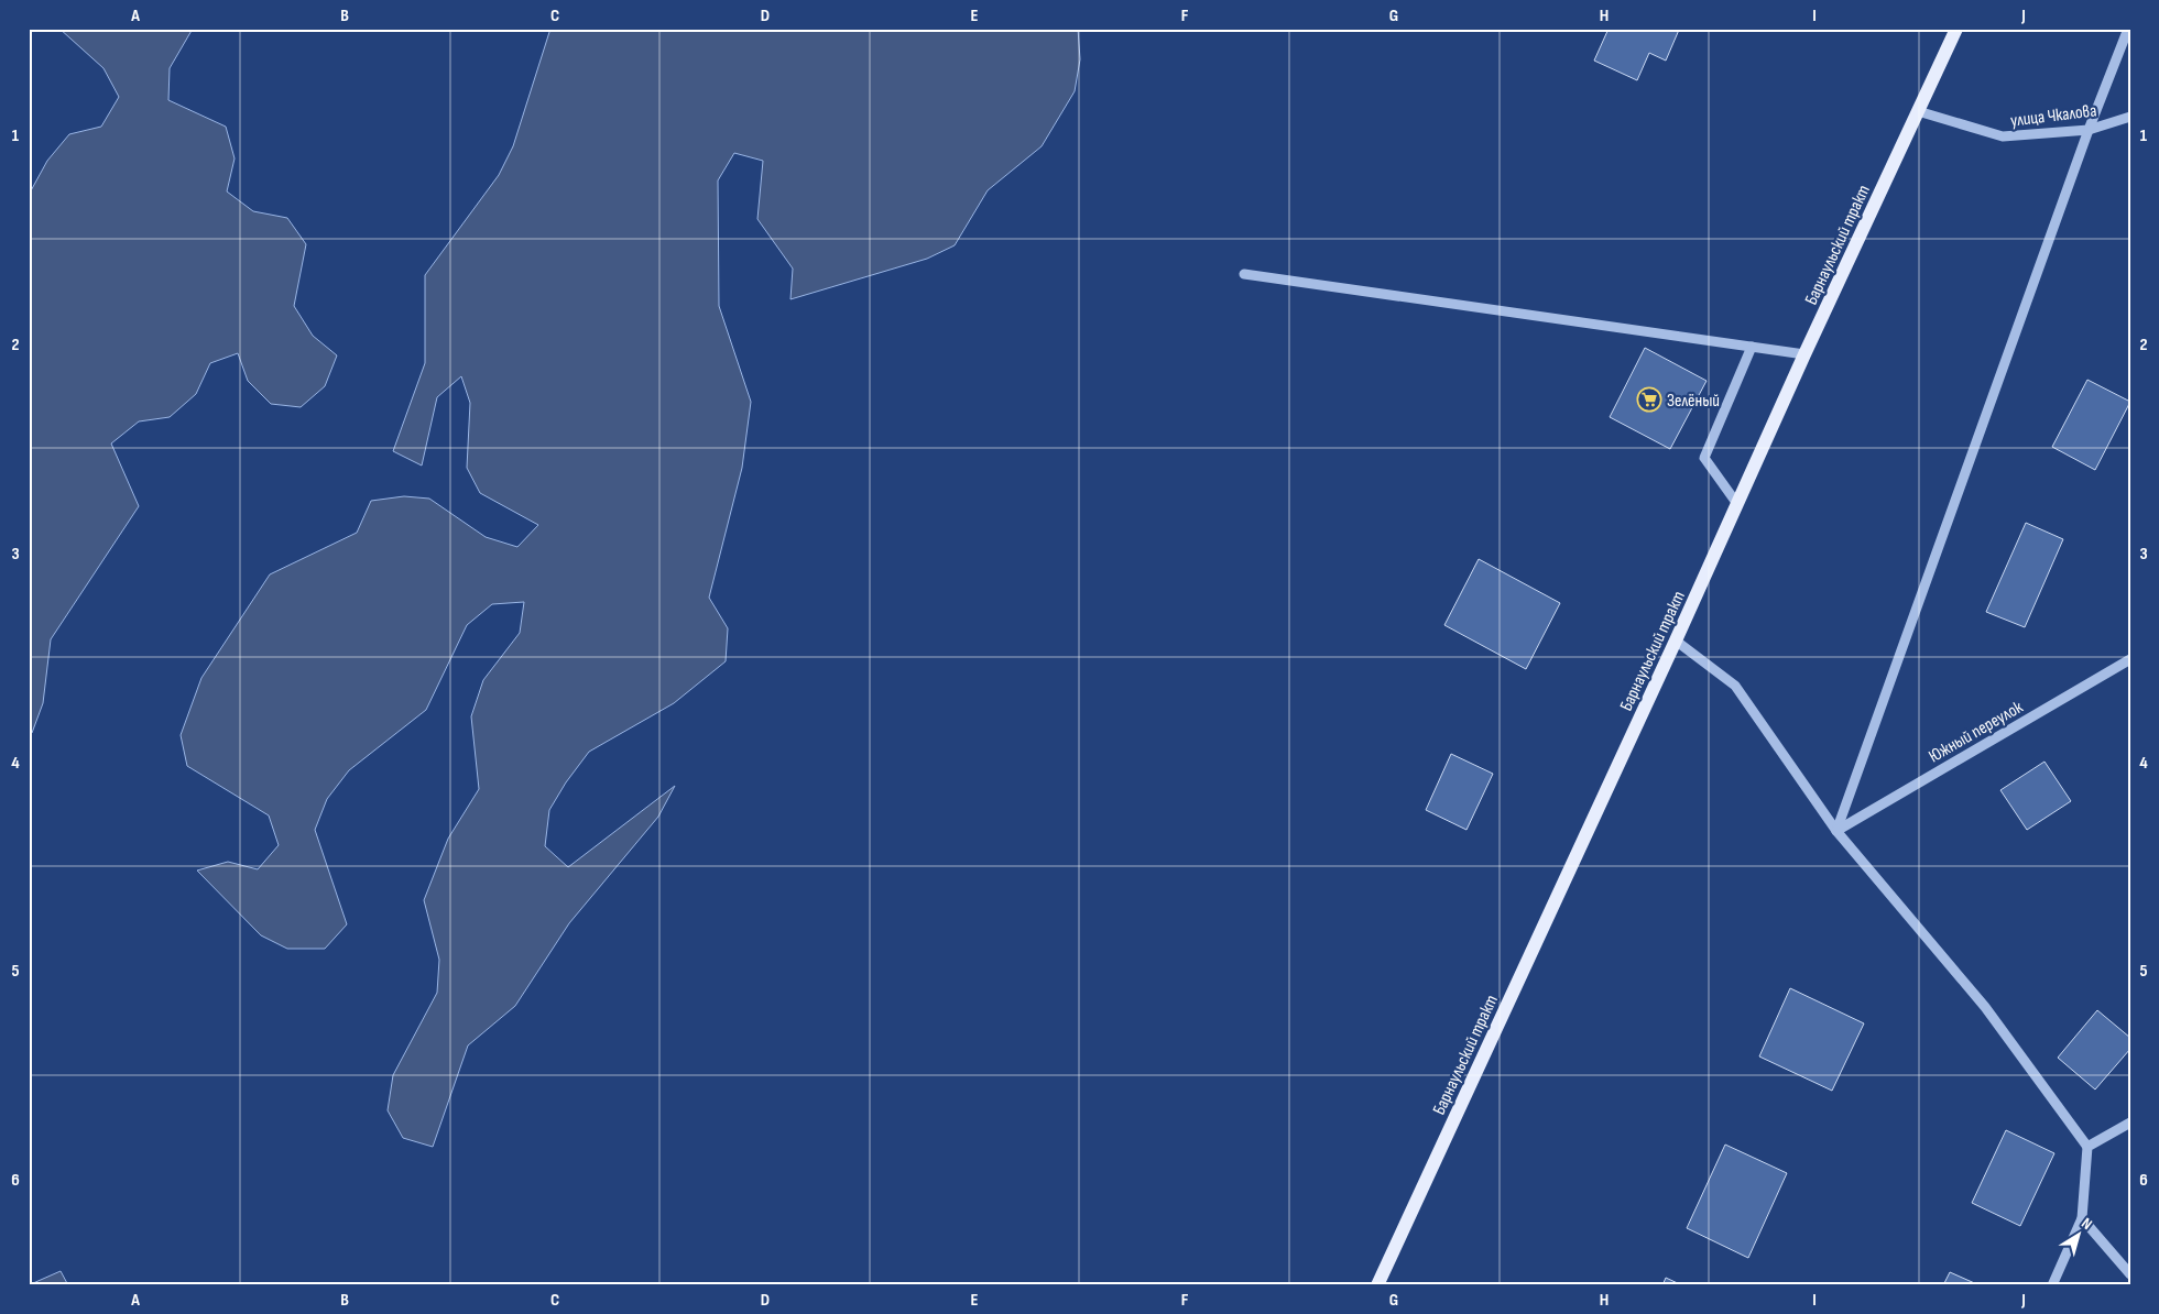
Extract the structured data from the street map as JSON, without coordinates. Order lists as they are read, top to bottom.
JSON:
{
  "streets": {
    "main road": ["Барнаульский тракт"],
    "street": ["улица Чкалова", "Южный переулок"]
  },
  "crossings": [
    ["улица Чкалова", "Барнаульский тракт"]
  ],
  "places": {
    "supermarket": ["Зелёный"]
  },
  "north": "top right",
  "grid": {
    "columns": [
      "A",
      "B",
      "C",
      "D",
      "E",
      "F",
      "G",
      "H",
      "I",
      "J"
    ],
    "rows": [
      "1",
      "2",
      "3",
      "4",
      "5",
      "6"
    ]
  }
}
